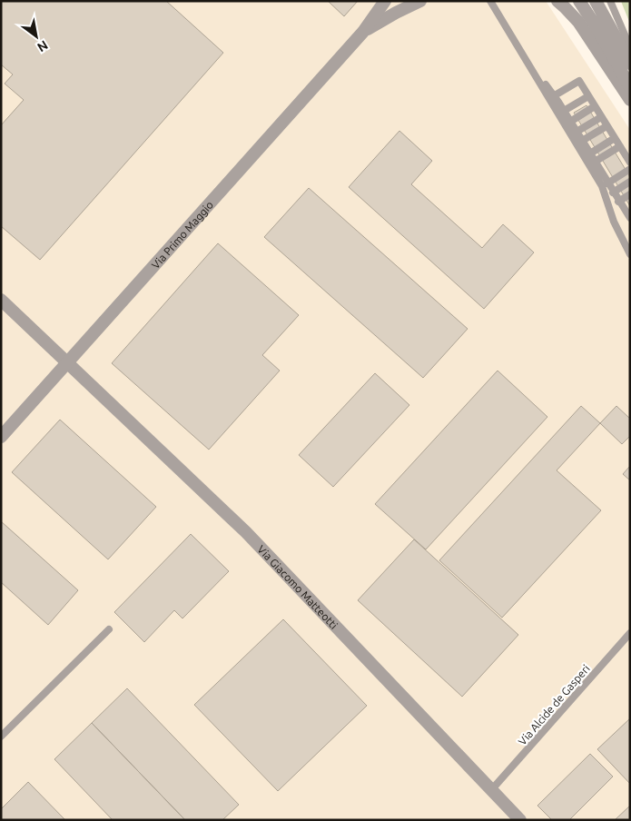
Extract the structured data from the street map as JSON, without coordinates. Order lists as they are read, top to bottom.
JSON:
{
  "streets": {
    "street": ["Via Primo Maggio", "Via Giacomo Matteotti"],
    "lane": ["Via Alcide de Gasperi"]
  },
  "crossings": [
    ["Via Primo Maggio", "Via Giacomo Matteotti"],
    ["Via Giacomo Matteotti", "Via Alcide de Gasperi"]
  ],
  "north": "bottom right"
}
